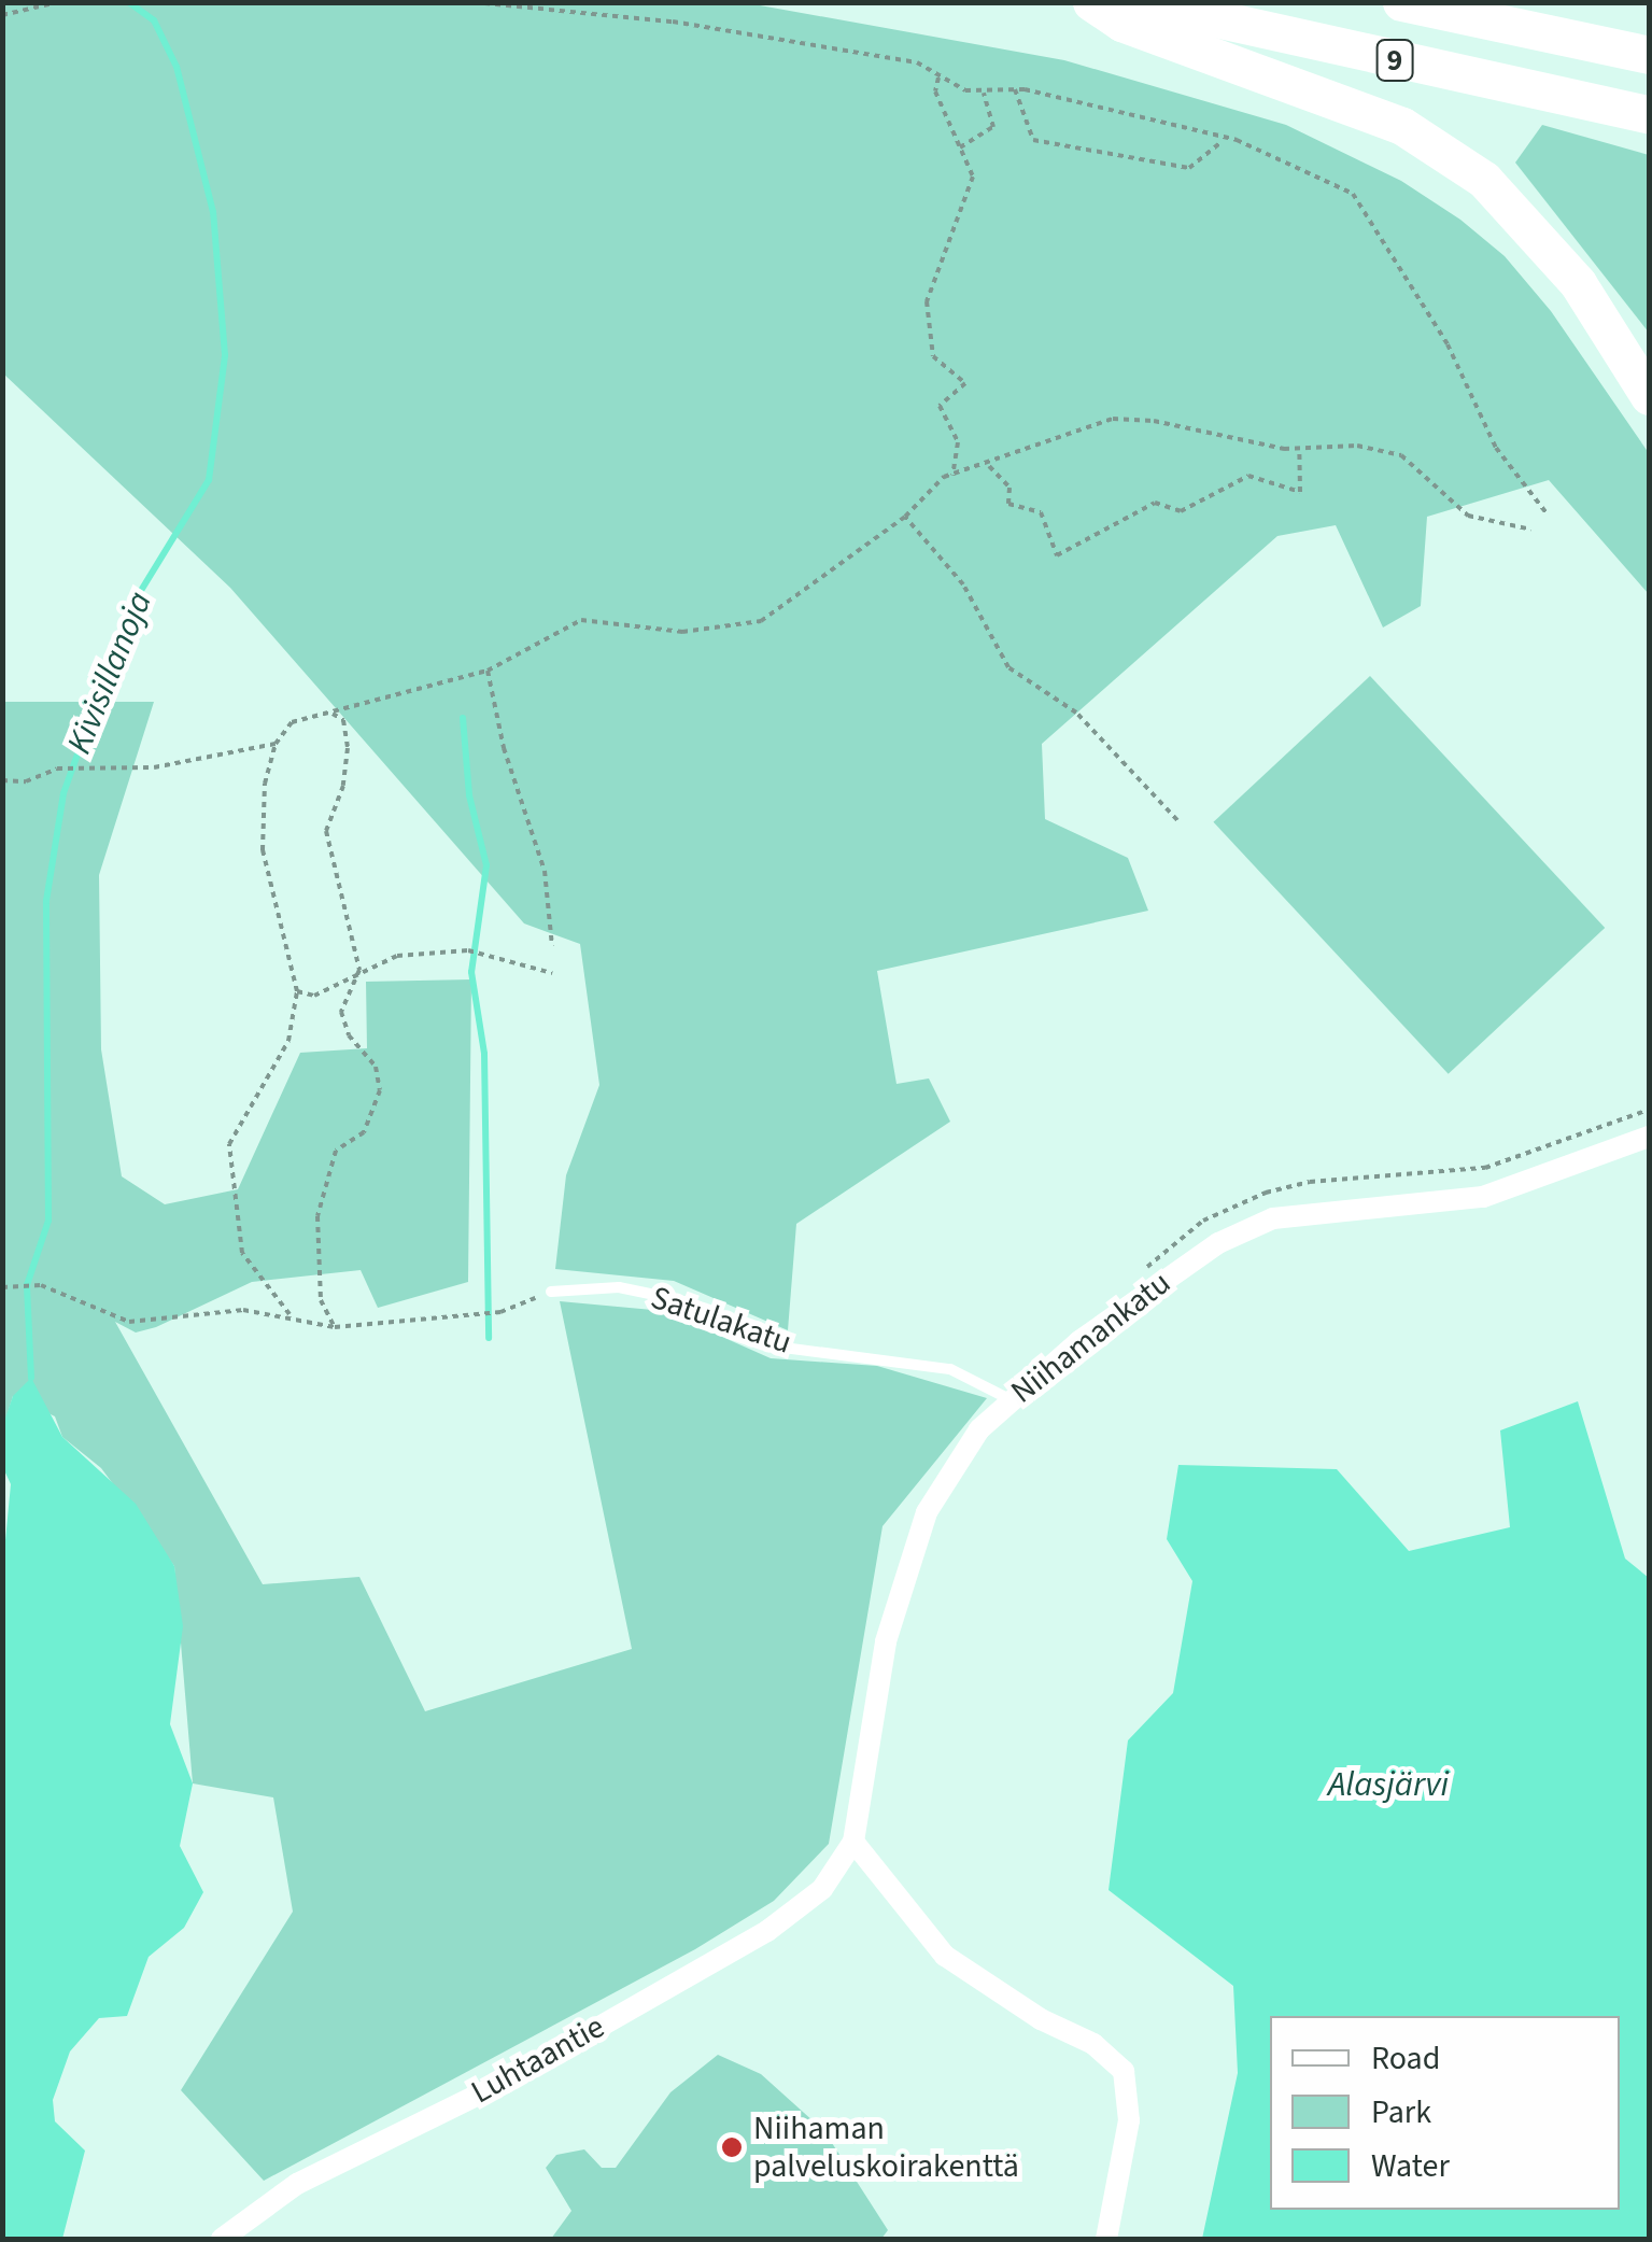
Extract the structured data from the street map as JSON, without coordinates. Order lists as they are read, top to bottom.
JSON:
{
  "streets": {
    "highway": ["9"],
    "street": ["Niihamankatu", "Luhtaantie"],
    "lane": ["Satulakatu"]
  },
  "crossings": [
    ["Satulakatu", "Niihamankatu"],
    ["Niihamankatu", "Luhtaantie"]
  ],
  "water": ["Kivisillanoja", "Alasjärvi"],
  "places": ["Niihaman palveluskoirakenttä"],
  "legend": ["Road", "Park", "Water"]
}
